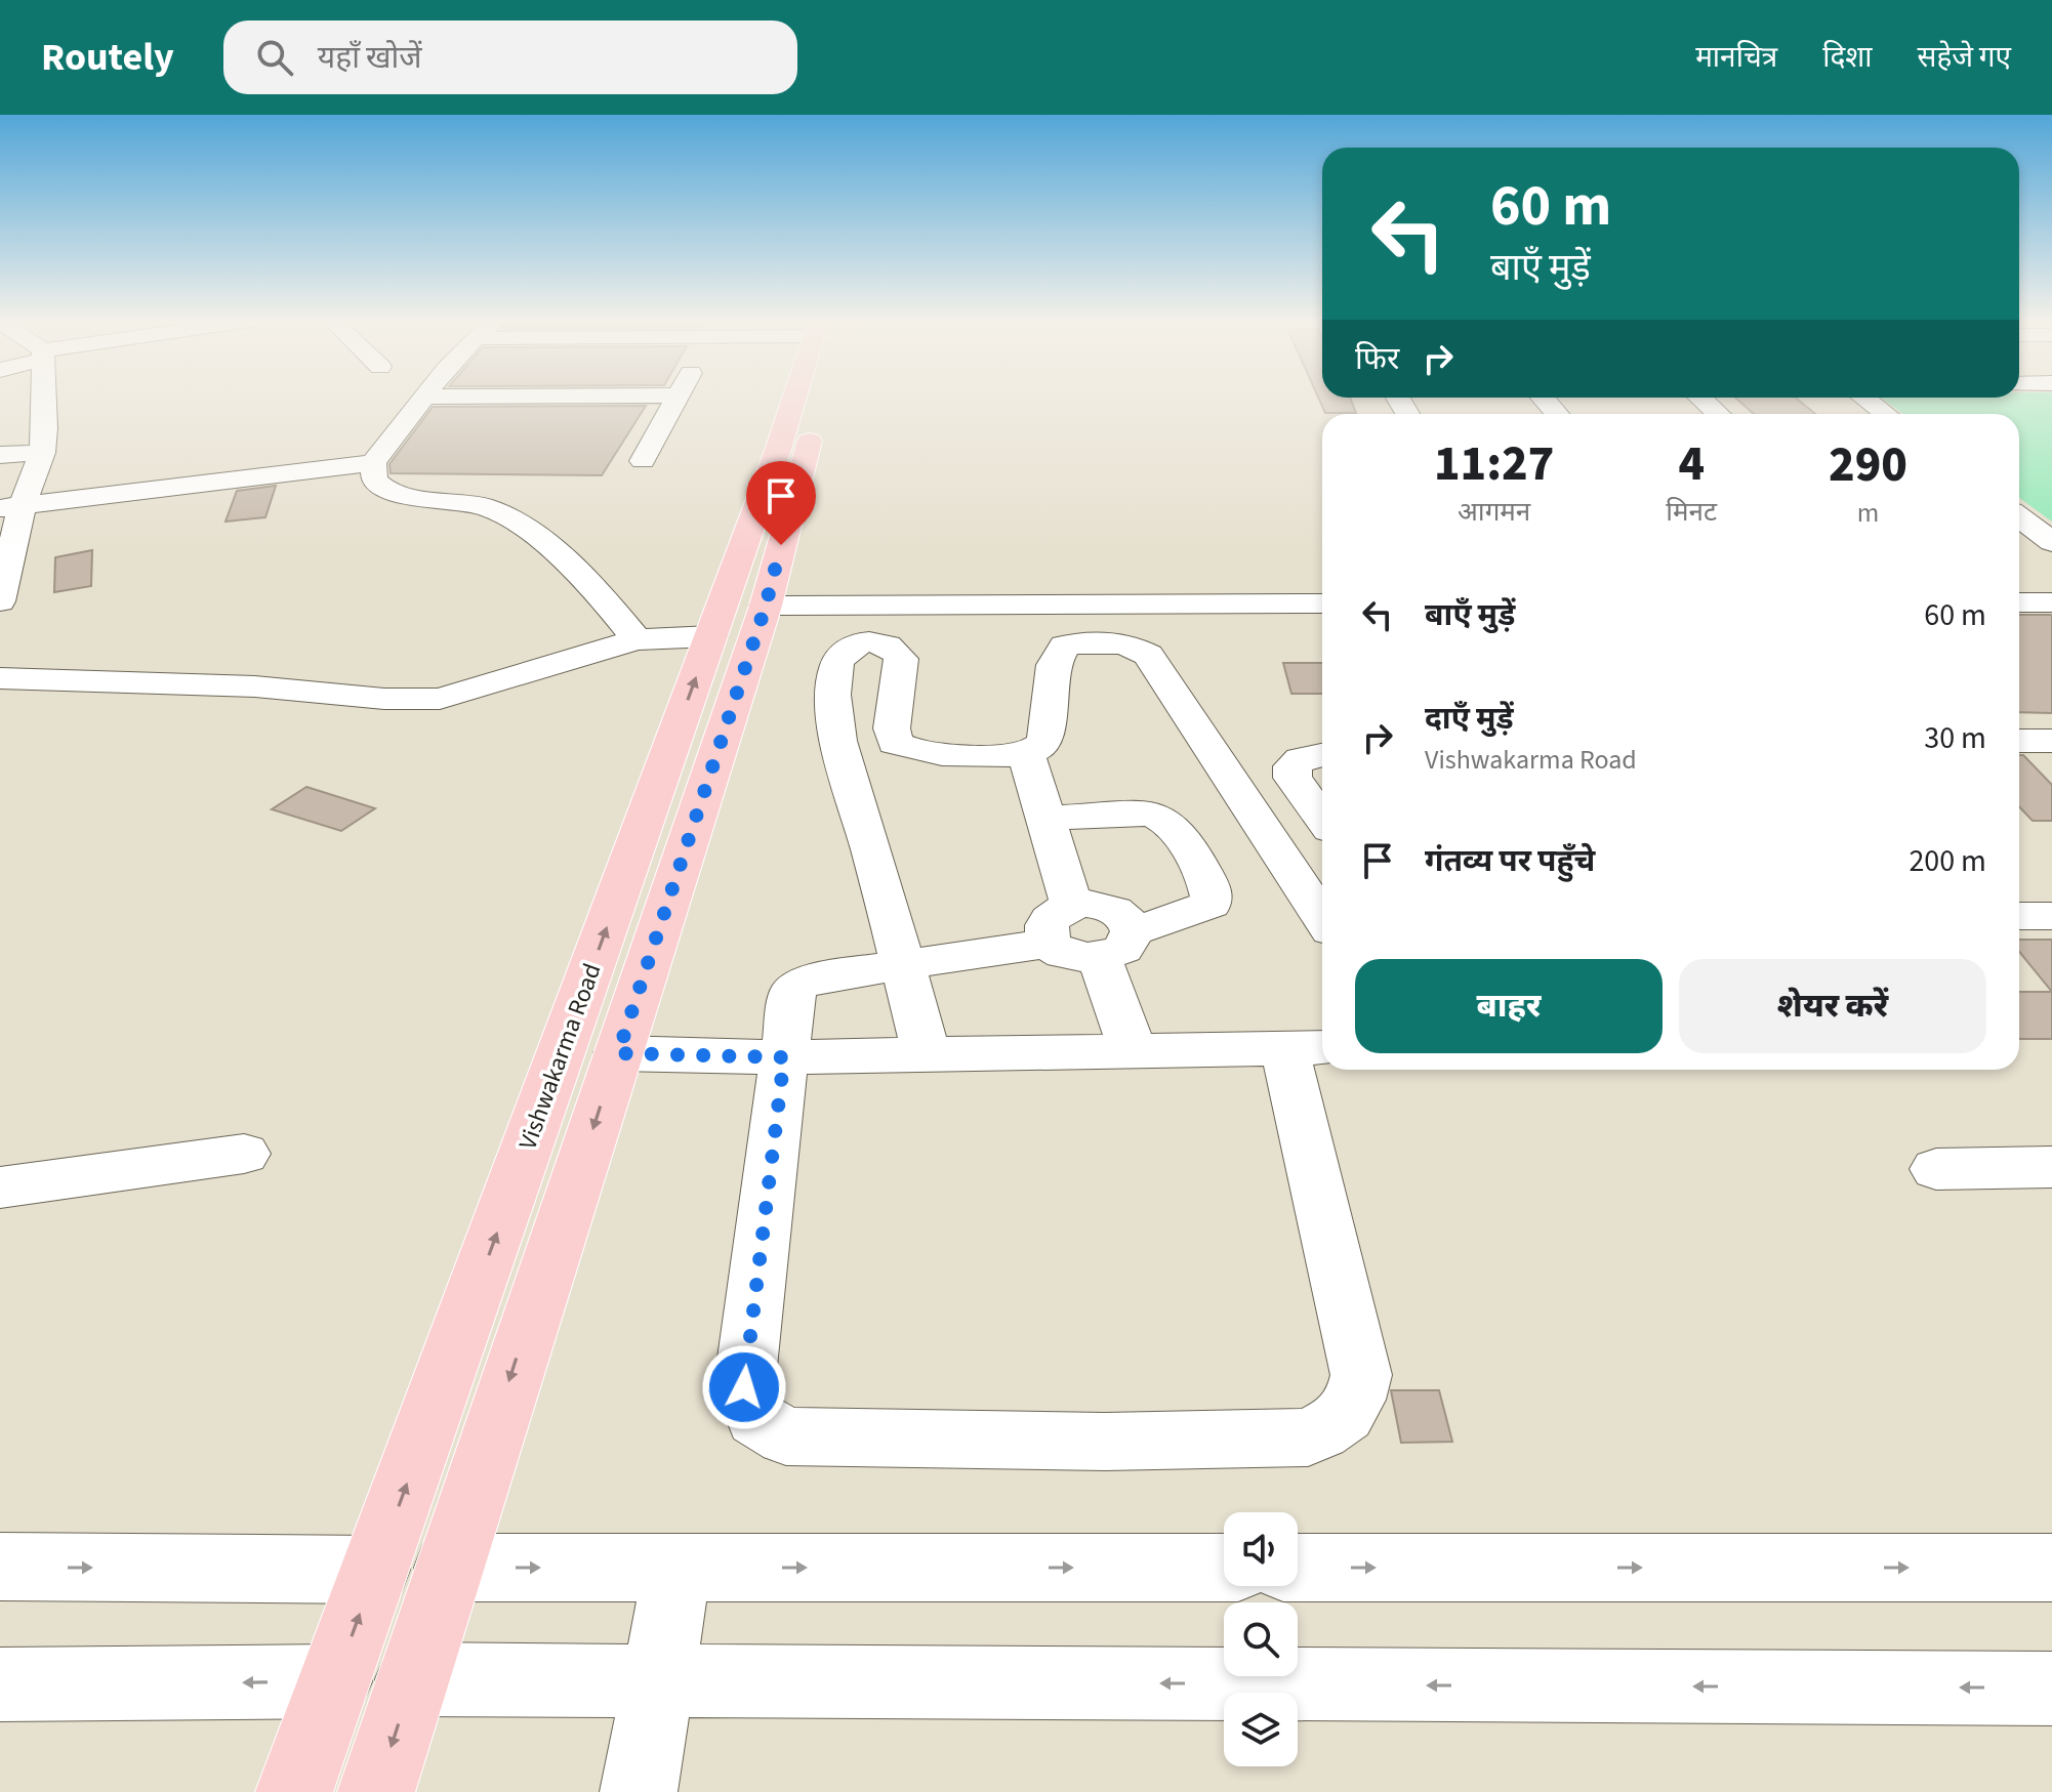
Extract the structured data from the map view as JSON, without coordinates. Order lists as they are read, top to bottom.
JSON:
{
  "streets": {
    "main road": ["Vishwakarma Road"]
  },
  "page": {
    "header": "Routely",
    "search": "यहाँ खोजें",
    "nav": ["मानचित्र", "दिशा", "सहेजे गए"],
    "turn": ["60 m", "बाएँ मुड़ें"],
    "then": "फिर",
    "eta": [
      "11:27",
      "आगमन",
      "4",
      "मिनट",
      "290",
      "m"
    ],
    "list": [
      {
        "name": "बाएँ मुड़ें",
        "value": "60 m"
      },
      {
        "name": "दाएँ मुड़ें",
        "note": "Vishwakarma Road",
        "value": "30 m"
      },
      {
        "name": "गंतव्य पर पहुँचे",
        "value": "200 m"
      }
    ],
    "buttons": ["बाहर", "शेयर करें"]
  }
}
